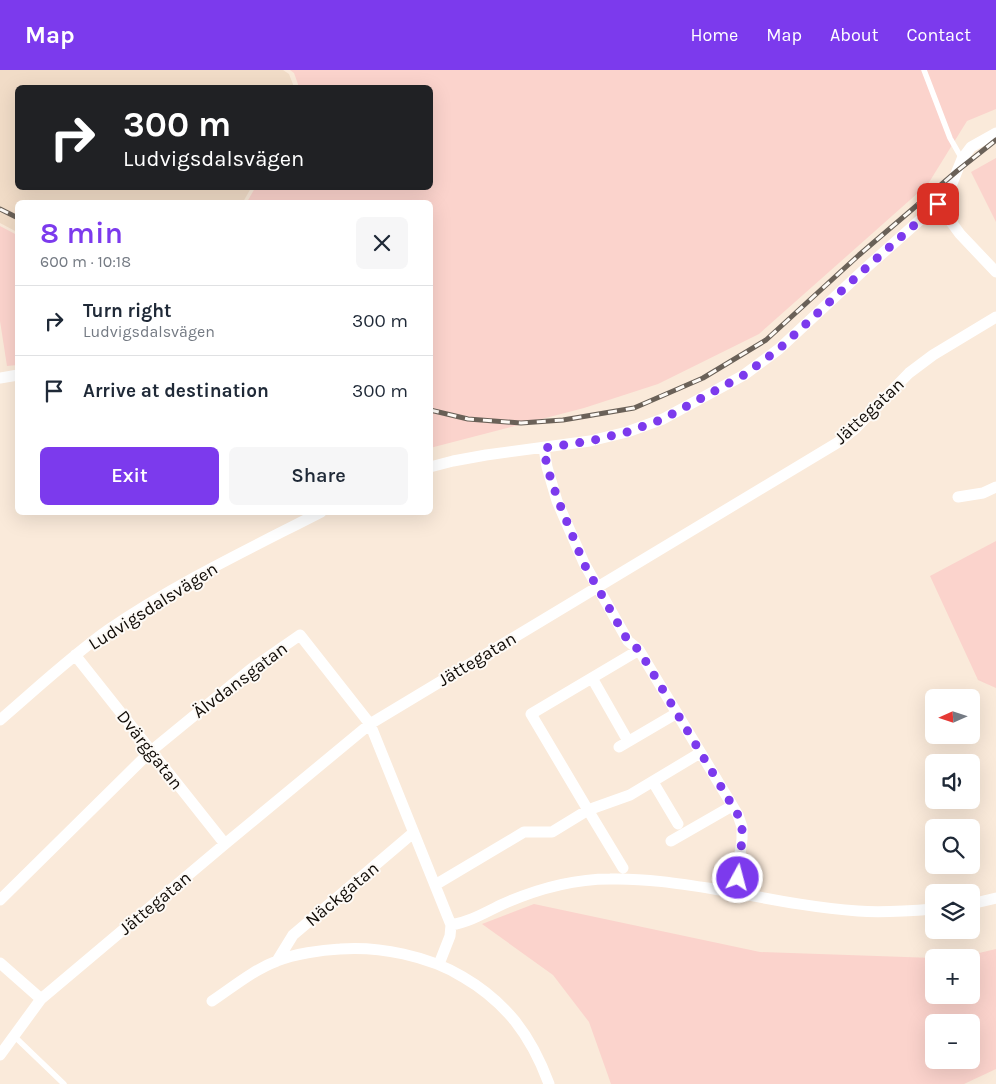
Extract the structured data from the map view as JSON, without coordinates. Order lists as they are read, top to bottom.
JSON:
{
  "streets": {
    "street": [
      "Jättegatan",
      "Ludvigsdalsvägen",
      "Älvdansgatan",
      "Dvärggatan",
      "Näckgatan"
    ]
  },
  "crossings": [
    ["Jättegatan", "Älvdansgatan"],
    ["Jättegatan", "Dvärggatan"],
    ["Ludvigsdalsvägen", "Dvärggatan"],
    ["Älvdansgatan", "Dvärggatan"],
    ["Älvdansgatan", "Näckgatan"]
  ],
  "north": "left",
  "page": {
    "header": "Map",
    "nav": [
      "Home",
      "Map",
      "About",
      "Contact"
    ],
    "turn": ["300 m", "Ludvigsdalsvägen"],
    "heading": ["8 min", "600 m · 10:18"],
    "list": [
      {
        "name": "Turn right",
        "note": "Ludvigsdalsvägen",
        "value": "300 m"
      },
      {
        "name": "Arrive at destination",
        "value": "300 m"
      }
    ],
    "buttons": ["Exit", "Share"],
    "map_buttons": ["+", "−"]
  }
}
